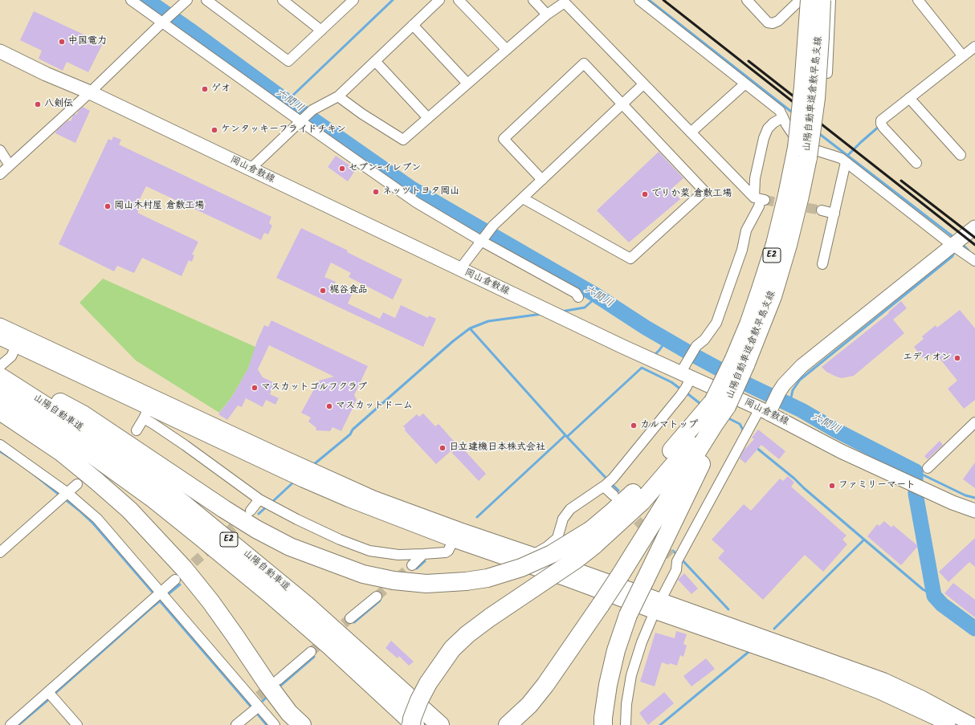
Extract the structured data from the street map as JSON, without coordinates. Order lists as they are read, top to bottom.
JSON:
{
  "streets": {
    "highway": ["山陽自動車道倉敷早島支線", "E2", "山陽自動車道"],
    "street": ["岡山倉敷線"]
  },
  "water": ["六間川"],
  "places": [
    "中国電力",
    "ゲオ",
    "八剣伝",
    "ケンタッキーフライドチキン",
    "セブン-イレブン",
    "ネッツトヨタ岡山",
    "でりか菜 倉敷工場",
    "岡山木村屋 倉敷工場",
    "梶谷食品",
    "エディオン",
    "マスカットゴルフクラブ",
    "マスカットドーム",
    "カルマトップ",
    "日立建機日本株式会社",
    "ファミリーマート"
  ]
}
